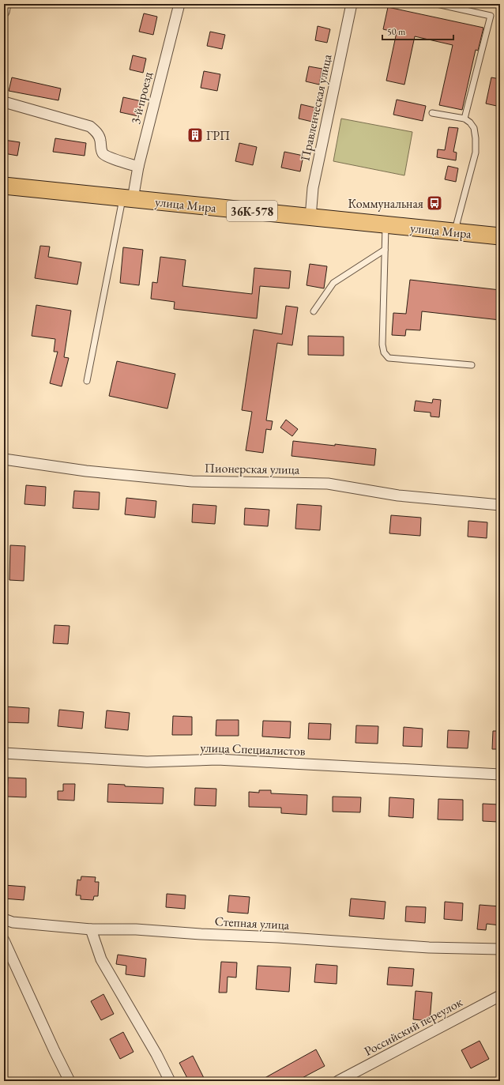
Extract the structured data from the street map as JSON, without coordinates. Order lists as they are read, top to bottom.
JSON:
{
  "streets": {
    "main road": ["улица Мира", "36К-578"],
    "street": [
      "3-й проезд",
      "Правленческая улица",
      "Пионерская улица",
      "улица Специалистов",
      "Степная улица",
      "Российский переулок"
    ]
  },
  "crossings": [
    ["3-й проезд", "улица Мира"],
    ["Правленческая улица", "улица Мира"]
  ],
  "places": {
    "building": ["ГРП"],
    "bus stop": ["Коммунальная"]
  },
  "scale_bar": "50 m"
}
